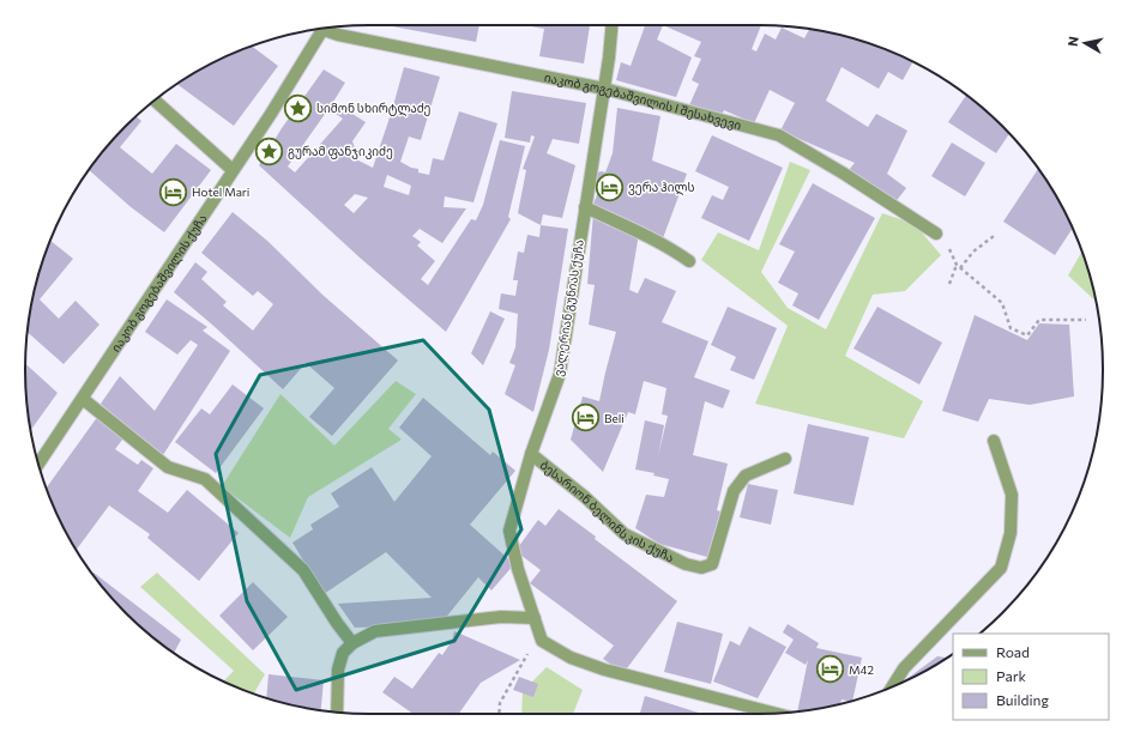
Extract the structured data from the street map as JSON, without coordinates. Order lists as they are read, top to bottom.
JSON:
{
  "streets": {
    "street": [
      "იაკობ გოგებაშვილის I შესახვევი",
      "იაკობ გოგებაშვილის ქუჩა",
      "ვალერიან გუნიას ქუჩა",
      "ბესარიონ ბელინსკის ქუჩა"
    ]
  },
  "crossings": [
    ["იაკობ გოგებაშვილის I შესახვევი", "იაკობ გოგებაშვილის ქუჩა"],
    ["იაკობ გოგებაშვილის I შესახვევი", "ვალერიან გუნიას ქუჩა"],
    ["ვალერიან გუნიას ქუჩა", "ბესარიონ ბელინსკის ქუჩა"]
  ],
  "places": {
    "place": ["სიმონ სხირტლაძე", "გურამ ფანჯიკიძე"],
    "hotel": [
      "ვერა ჰილს",
      "Hotel Mari",
      "Beli",
      "M42"
    ]
  },
  "legend": ["Road", "Park", "Building"],
  "north": "left"
}
